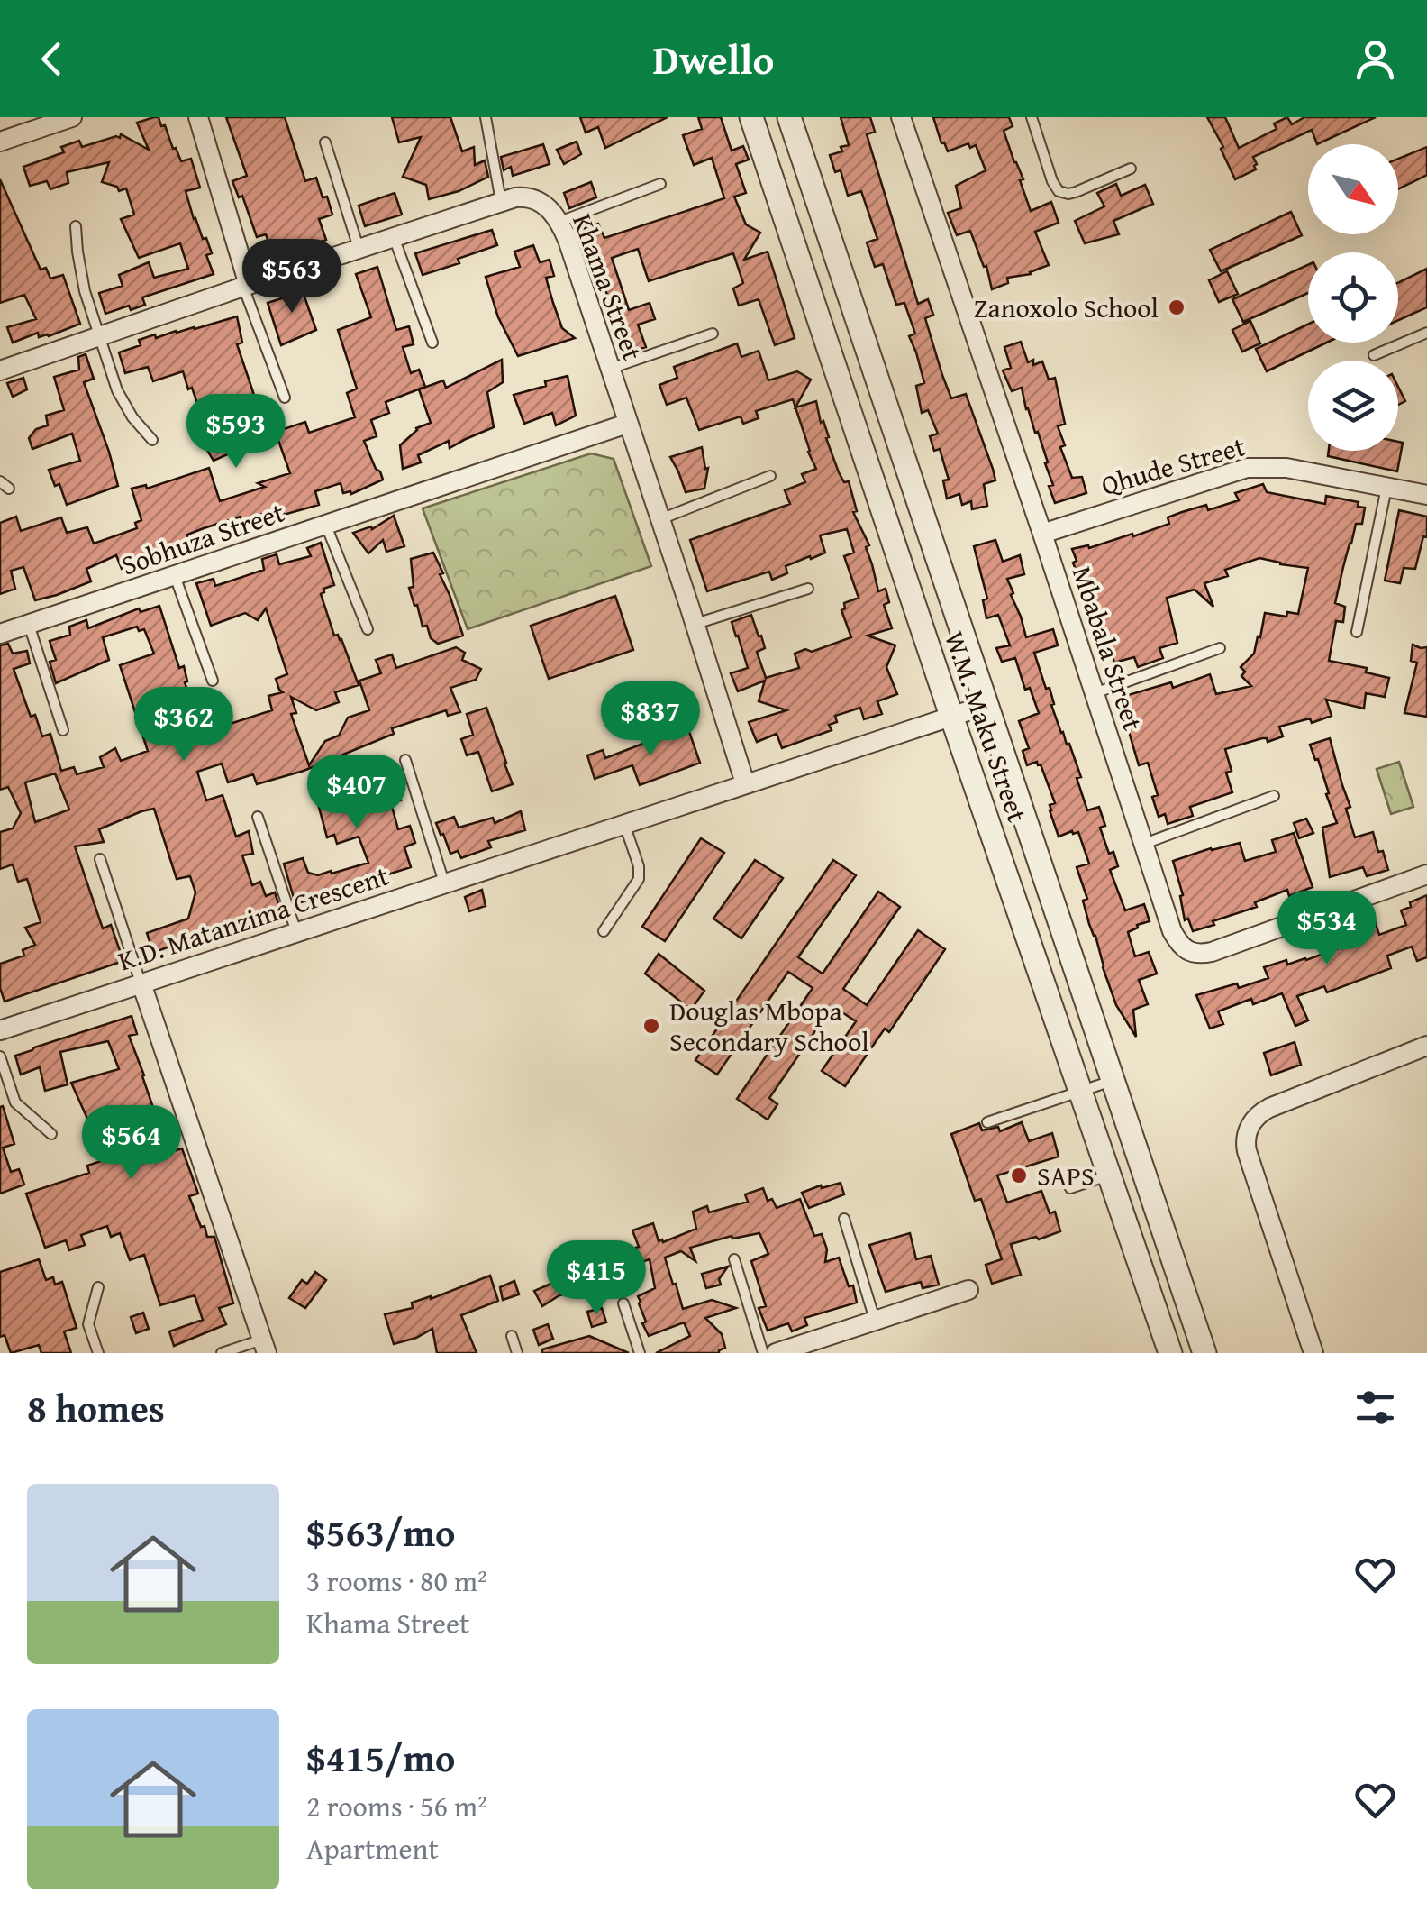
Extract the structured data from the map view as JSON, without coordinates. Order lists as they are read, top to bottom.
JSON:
{
  "streets": {
    "street": [
      "Khama Street",
      "Qhude Street",
      "Sobhuza Street",
      "Mbabala Street",
      "W.M. Maku Street",
      "K.D. Matanzima Crescent"
    ]
  },
  "crossings": [
    ["Khama Street", "Sobhuza Street"],
    ["Khama Street", "K.D. Matanzima Crescent"],
    ["Qhude Street", "Mbabala Street"],
    ["W.M. Maku Street", "K.D. Matanzima Crescent"]
  ],
  "places": ["Zanoxolo School", "Douglas Mbopa Secondary School", "SAPS"],
  "north": "bottom right",
  "page": {
    "header": "Dwello",
    "price": [
      "$563",
      "$593",
      "$837",
      "$362",
      "$407",
      "$534",
      "$564",
      "$415"
    ],
    "heading": "8 homes",
    "list": [
      {
        "name": "$563/mo",
        "note": "3 rooms · 80 m² · Khama Street"
      },
      {
        "name": "$415/mo",
        "note": "2 rooms · 56 m² · Apartment"
      }
    ]
  }
}
